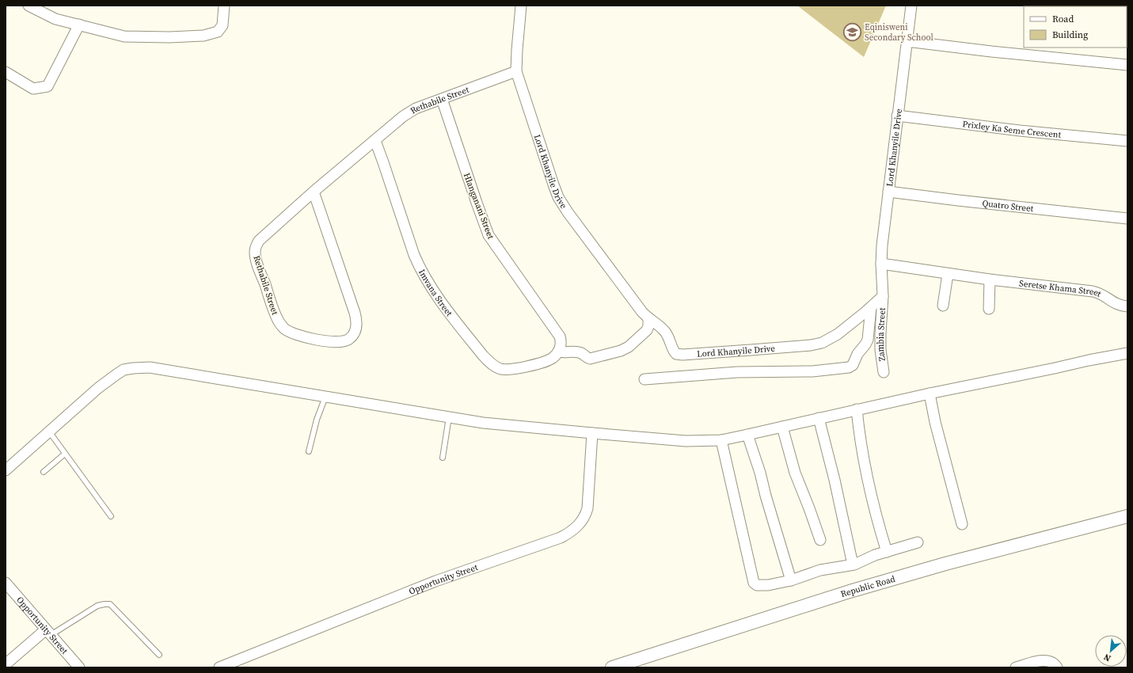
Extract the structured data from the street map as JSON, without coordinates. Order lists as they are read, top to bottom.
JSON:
{
  "streets": {
    "street": [
      "Rethabile Street",
      "Prixley Ka Seme Crescent",
      "Lord Khanyile Drive",
      "Hlanganani Street",
      "Quatro Street",
      "Seretse Khama Street",
      "Imvana Street",
      "Zambia Street",
      "Opportunity Street",
      "Republic Road"
    ]
  },
  "crossings": [
    ["Rethabile Street", "Lord Khanyile Drive"],
    ["Rethabile Street", "Hlanganani Street"],
    ["Rethabile Street", "Imvana Street"],
    ["Prixley Ka Seme Crescent", "Lord Khanyile Drive"],
    ["Lord Khanyile Drive", "Quatro Street"],
    ["Lord Khanyile Drive", "Seretse Khama Street"],
    ["Lord Khanyile Drive", "Zambia Street"],
    ["Hlanganani Street", "Imvana Street"]
  ],
  "places": {
    "school or university": ["Eqinisweni Secondary School"]
  },
  "legend": ["Road", "Building"],
  "north": "bottom left"
}
